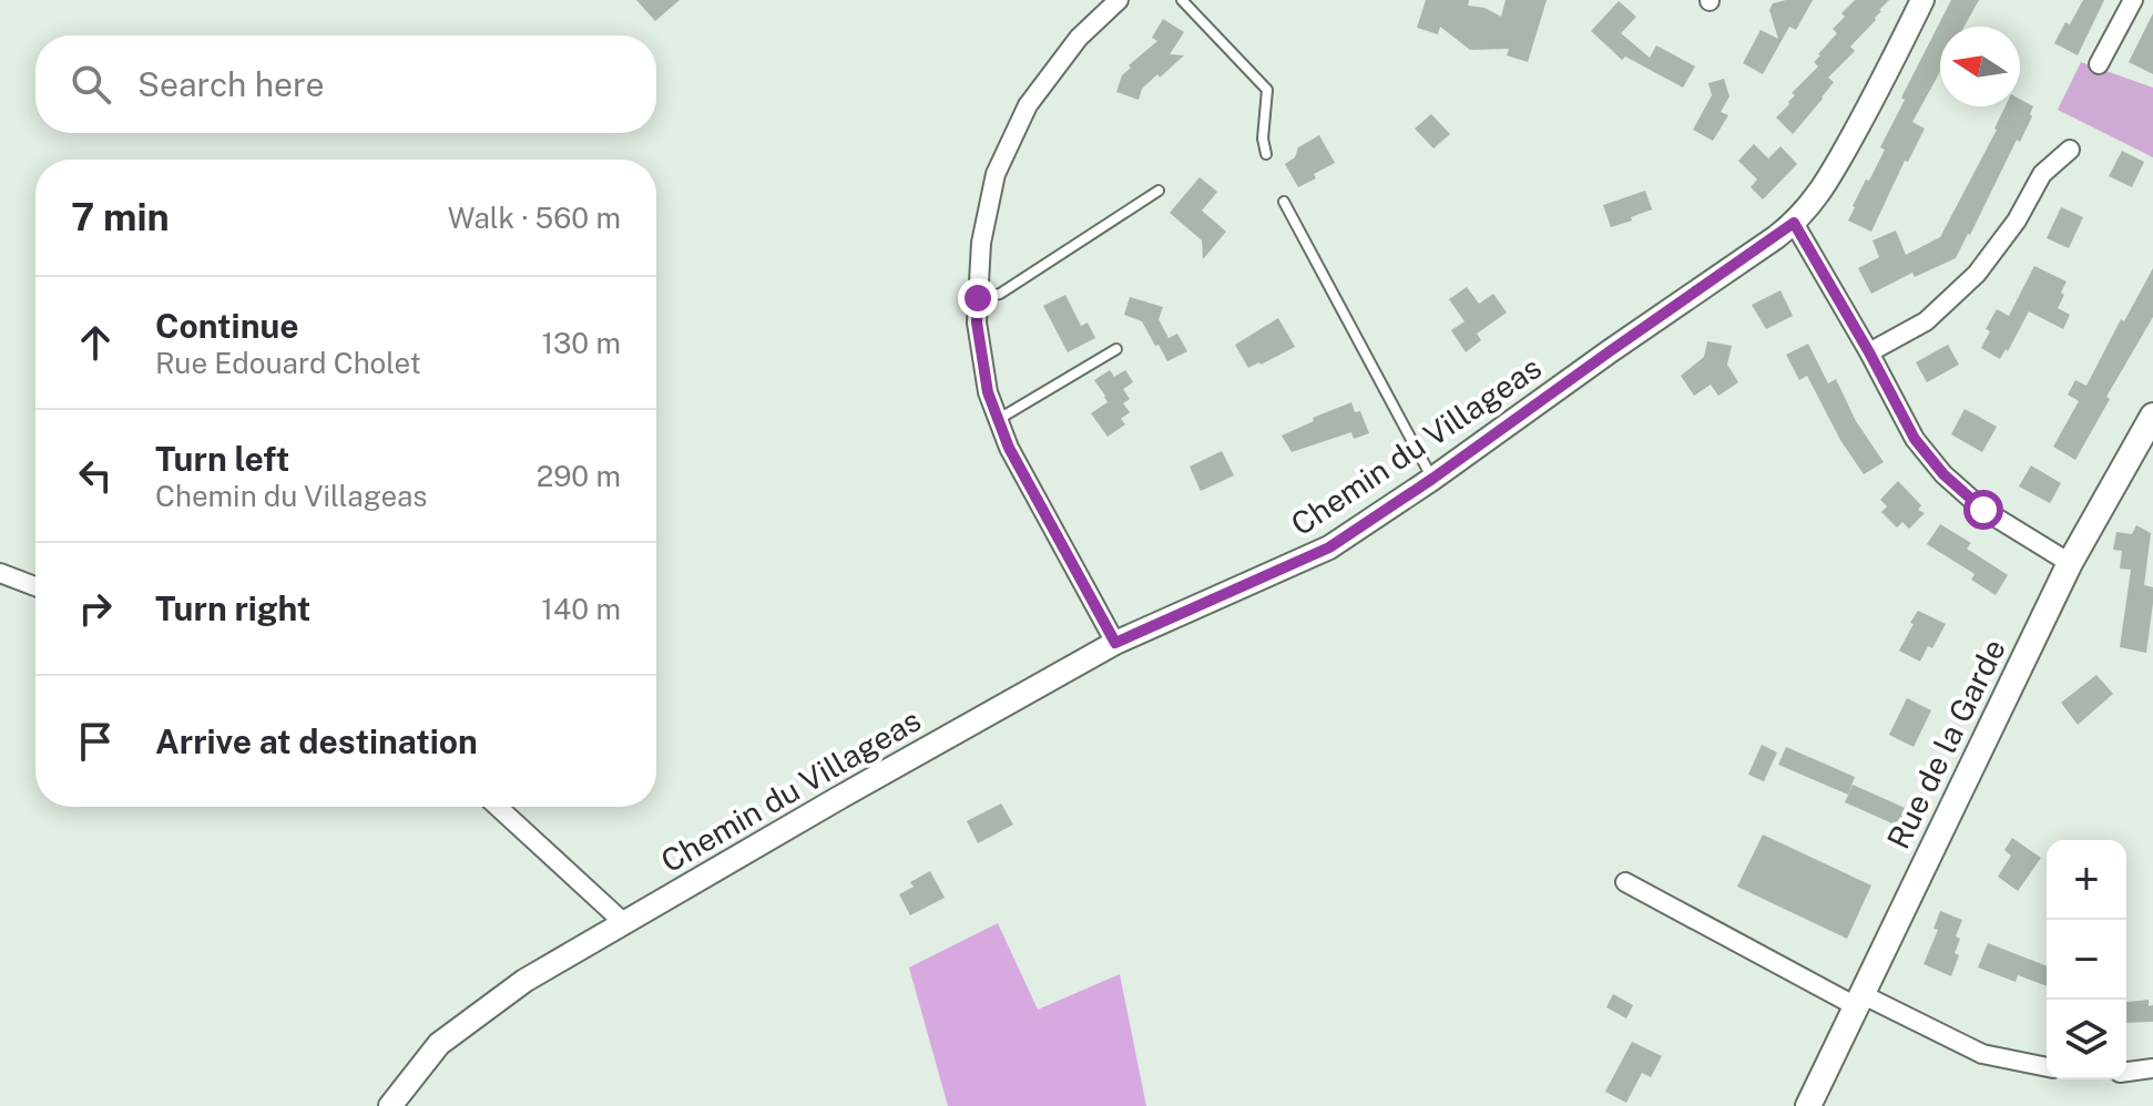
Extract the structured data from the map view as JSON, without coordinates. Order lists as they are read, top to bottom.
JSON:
{
  "streets": {
    "main road": ["Rue de la Garde"],
    "street": ["Chemin du Villageas"]
  },
  "north": "left",
  "page": {
    "search": "Search here",
    "heading": ["7 min", "Walk · 560 m"],
    "list": [
      ["Continue", "Rue Edouard Cholet", "130 m"],
      ["Turn left", "Chemin du Villageas", "290 m"],
      ["Turn right", "140 m"],
      "Arrive at destination"
    ],
    "map_buttons": ["+", "−"]
  }
}
